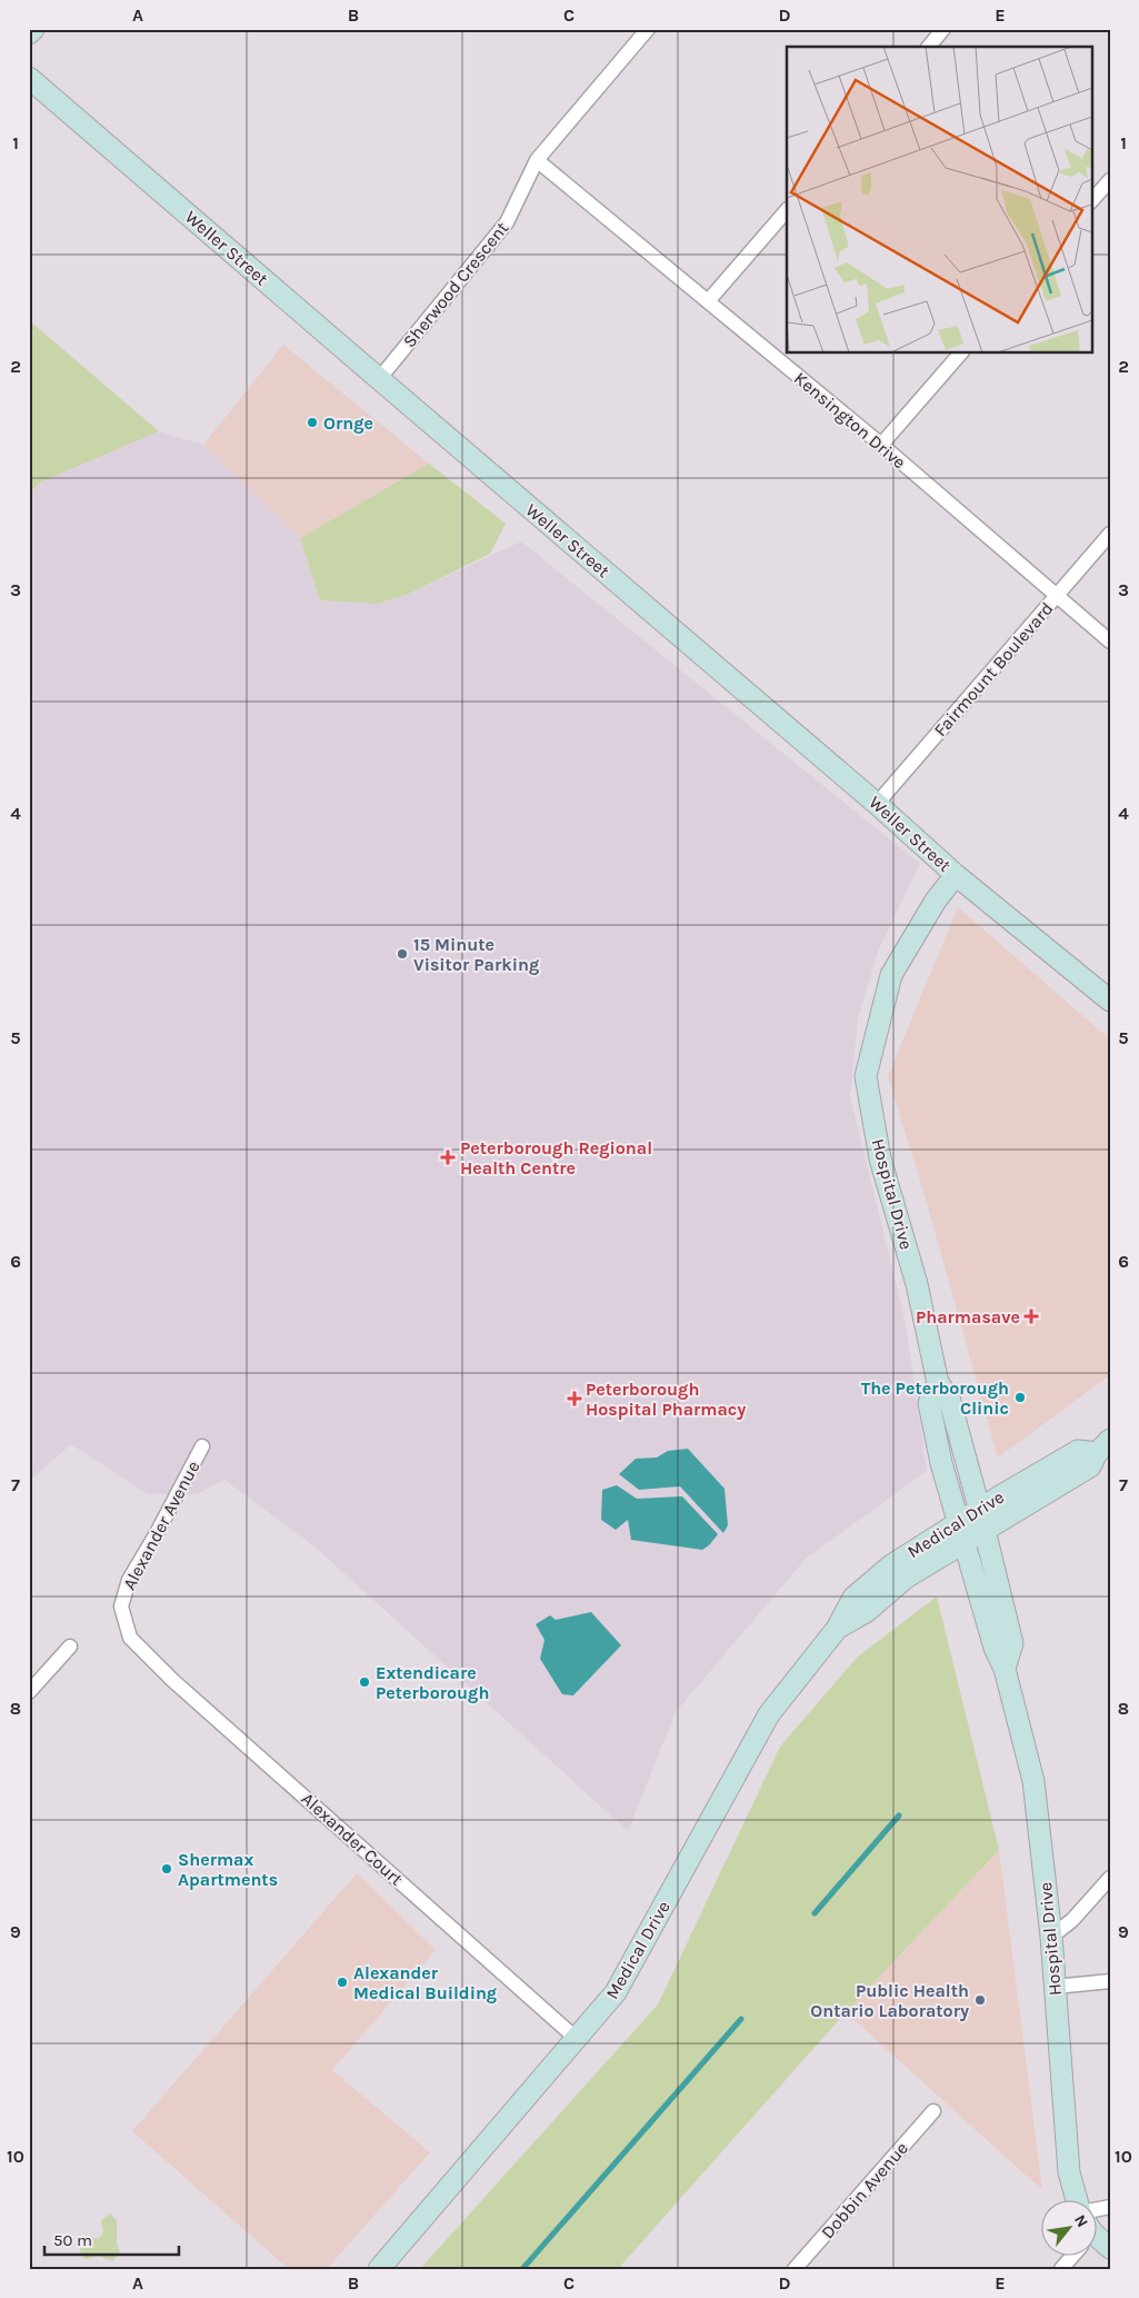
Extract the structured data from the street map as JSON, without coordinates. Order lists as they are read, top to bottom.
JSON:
{
  "streets": {
    "street": [
      "Weller Street",
      "Sherwood Crescent",
      "Kensington Drive",
      "Fairmount Boulevard",
      "Hospital Drive",
      "Medical Drive",
      "Alexander Avenue",
      "Alexander Court",
      "Dobbin Avenue"
    ]
  },
  "crossings": [
    ["Weller Street", "Sherwood Crescent"],
    ["Weller Street", "Fairmount Boulevard"],
    ["Weller Street", "Hospital Drive"],
    ["Sherwood Crescent", "Kensington Drive"],
    ["Kensington Drive", "Fairmount Boulevard"],
    ["Hospital Drive", "Medical Drive"],
    ["Medical Drive", "Alexander Court"],
    ["Alexander Avenue", "Alexander Court"]
  ],
  "places": {
    "other": [
      "Ornge",
      "15 Minute Visitor Parking",
      "The Peterborough Clinic",
      "Extendicare Peterborough",
      "Shermax Apartments",
      "Alexander Medical Building",
      "Public Health Ontario Laboratory"
    ],
    "health": ["Peterborough Regional Health Centre", "Pharmasave", "Peterborough Hospital Pharmacy"]
  },
  "scale_bar": "50 m",
  "north": "top right",
  "grid": {
    "columns": [
      "A",
      "B",
      "C",
      "D",
      "E"
    ],
    "rows": [
      "1",
      "2",
      "3",
      "4",
      "5",
      "6",
      "7",
      "8",
      "9",
      "10"
    ]
  }
}
